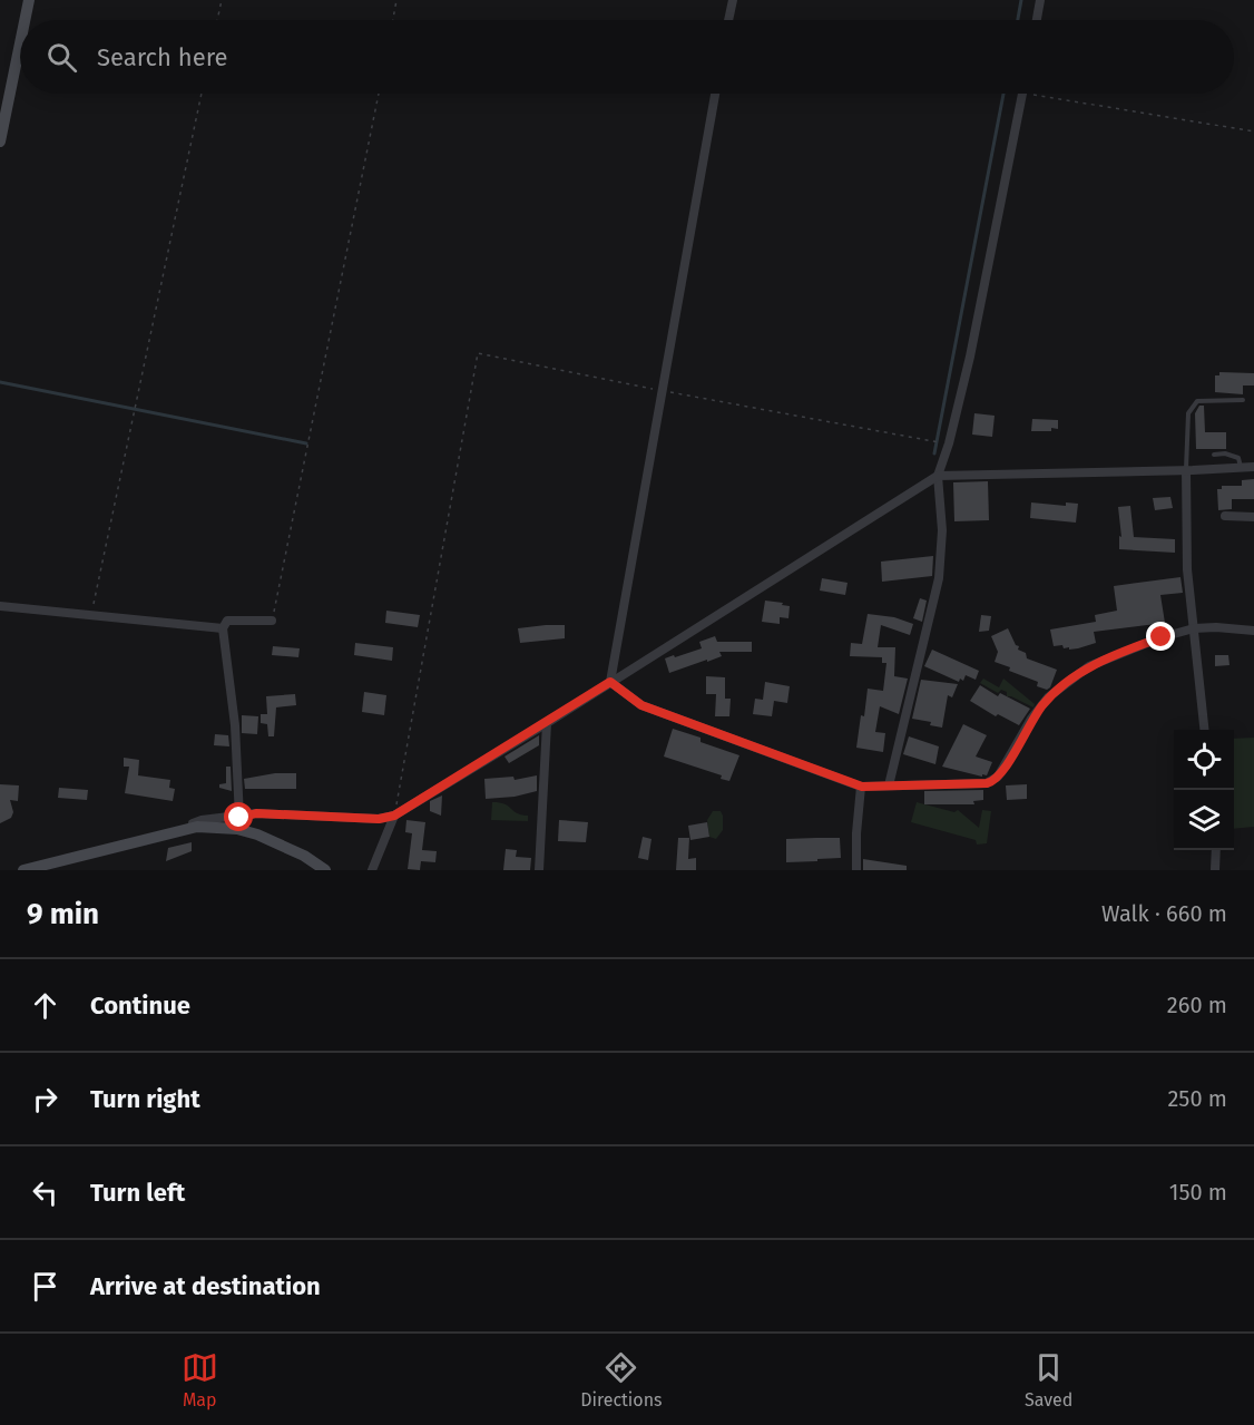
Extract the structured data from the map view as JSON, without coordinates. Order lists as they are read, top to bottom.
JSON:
{
  "page": {
    "search": "Search here",
    "heading": ["9 min", "Walk · 660 m"],
    "list": [
      ["Continue", "260 m"],
      ["Turn right", "250 m"],
      ["Turn left", "150 m"],
      "Arrive at destination"
    ],
    "nav": ["Map", "Directions", "Saved"]
  }
}
